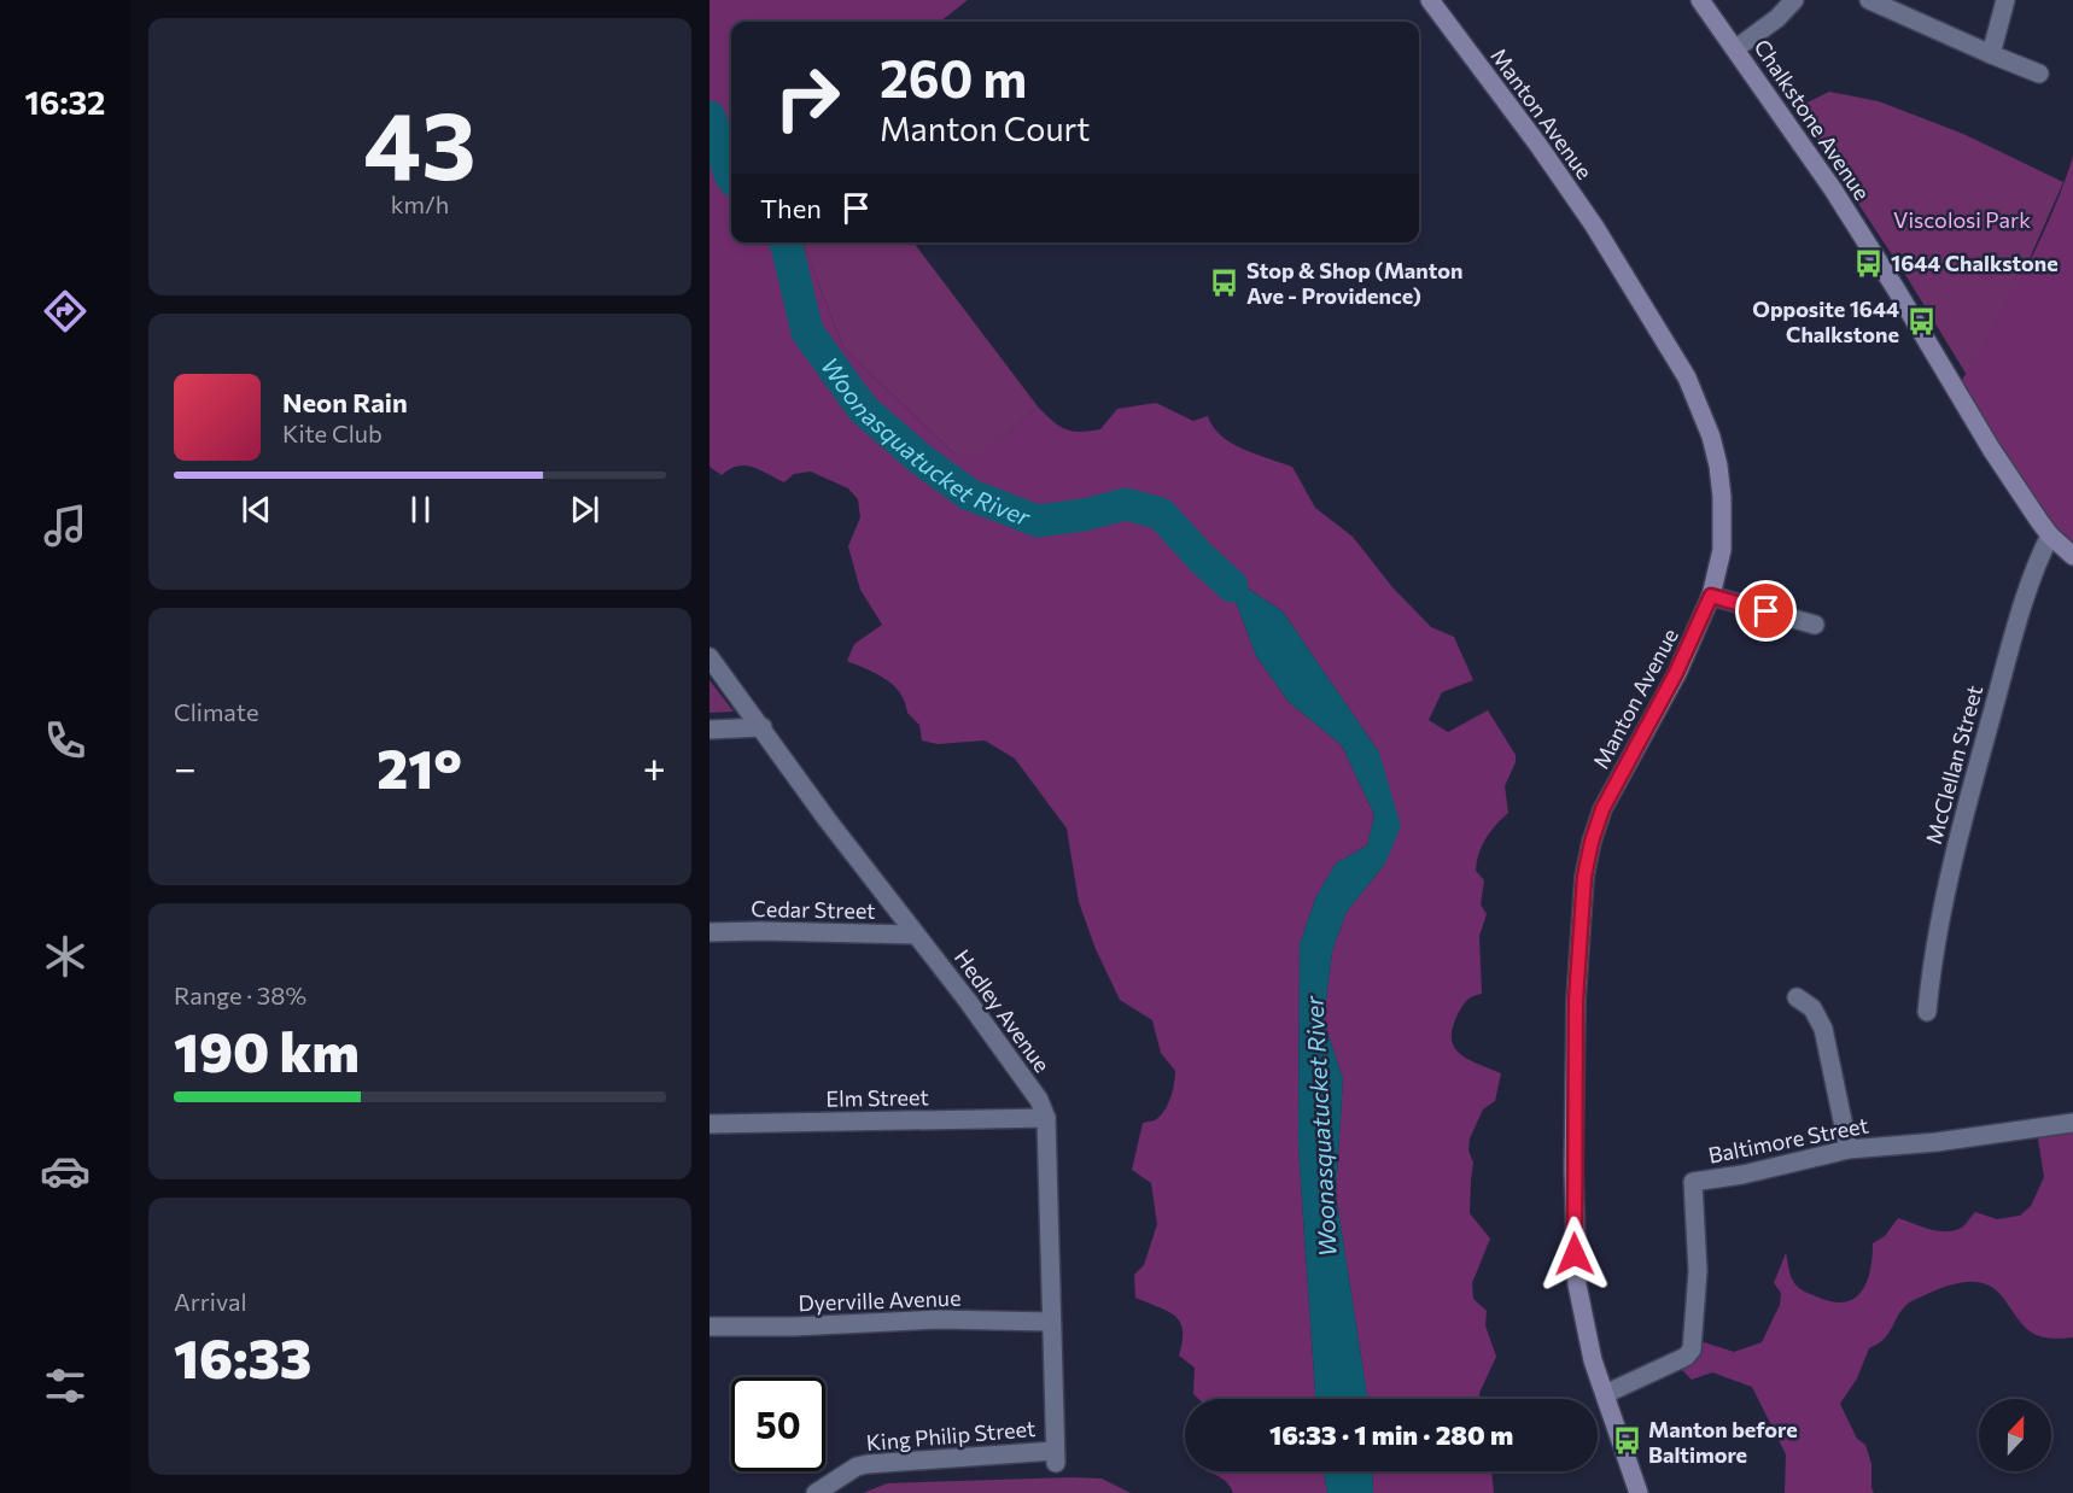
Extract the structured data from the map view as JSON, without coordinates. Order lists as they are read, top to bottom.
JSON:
{
  "streets": {
    "main road": ["Manton Avenue", "Chalkstone Avenue"],
    "street": [
      "McClellan Street",
      "Cedar Street",
      "Hedley Avenue",
      "Elm Street",
      "Baltimore Street",
      "Dyerville Avenue",
      "King Philip Street"
    ]
  },
  "crossings": [
    ["Manton Avenue", "Baltimore Street"],
    ["Chalkstone Avenue", "McClellan Street"],
    ["Cedar Street", "Hedley Avenue"],
    ["Hedley Avenue", "Elm Street"],
    ["Hedley Avenue", "Dyerville Avenue"],
    ["Hedley Avenue", "King Philip Street"]
  ],
  "water": ["Woonasquatucket River"],
  "parks": ["Viscolosi Park"],
  "places": {
    "bus stop": [
      "1644 Chalkstone",
      "Stop & Shop (Manton Ave - Providence)",
      "Opposite 1644 Chalkstone",
      "Manton before Baltimore"
    ]
  },
  "north": "top",
  "page": {
    "tabs": "16:32",
    "tile": [
      ["43", "km/h"],
      "Climate",
      ["Range · 38%", "190 km"],
      ["Arrival", "16:33"]
    ],
    "turn": ["260 m", "Manton Court"],
    "then": "Then",
    "song": ["Neon Rain", "Kite Club"],
    "heat": ["−", "21°", "+"],
    "limit": "50",
    "trip": "16:33 · 1 min · 280 m"
  }
}
